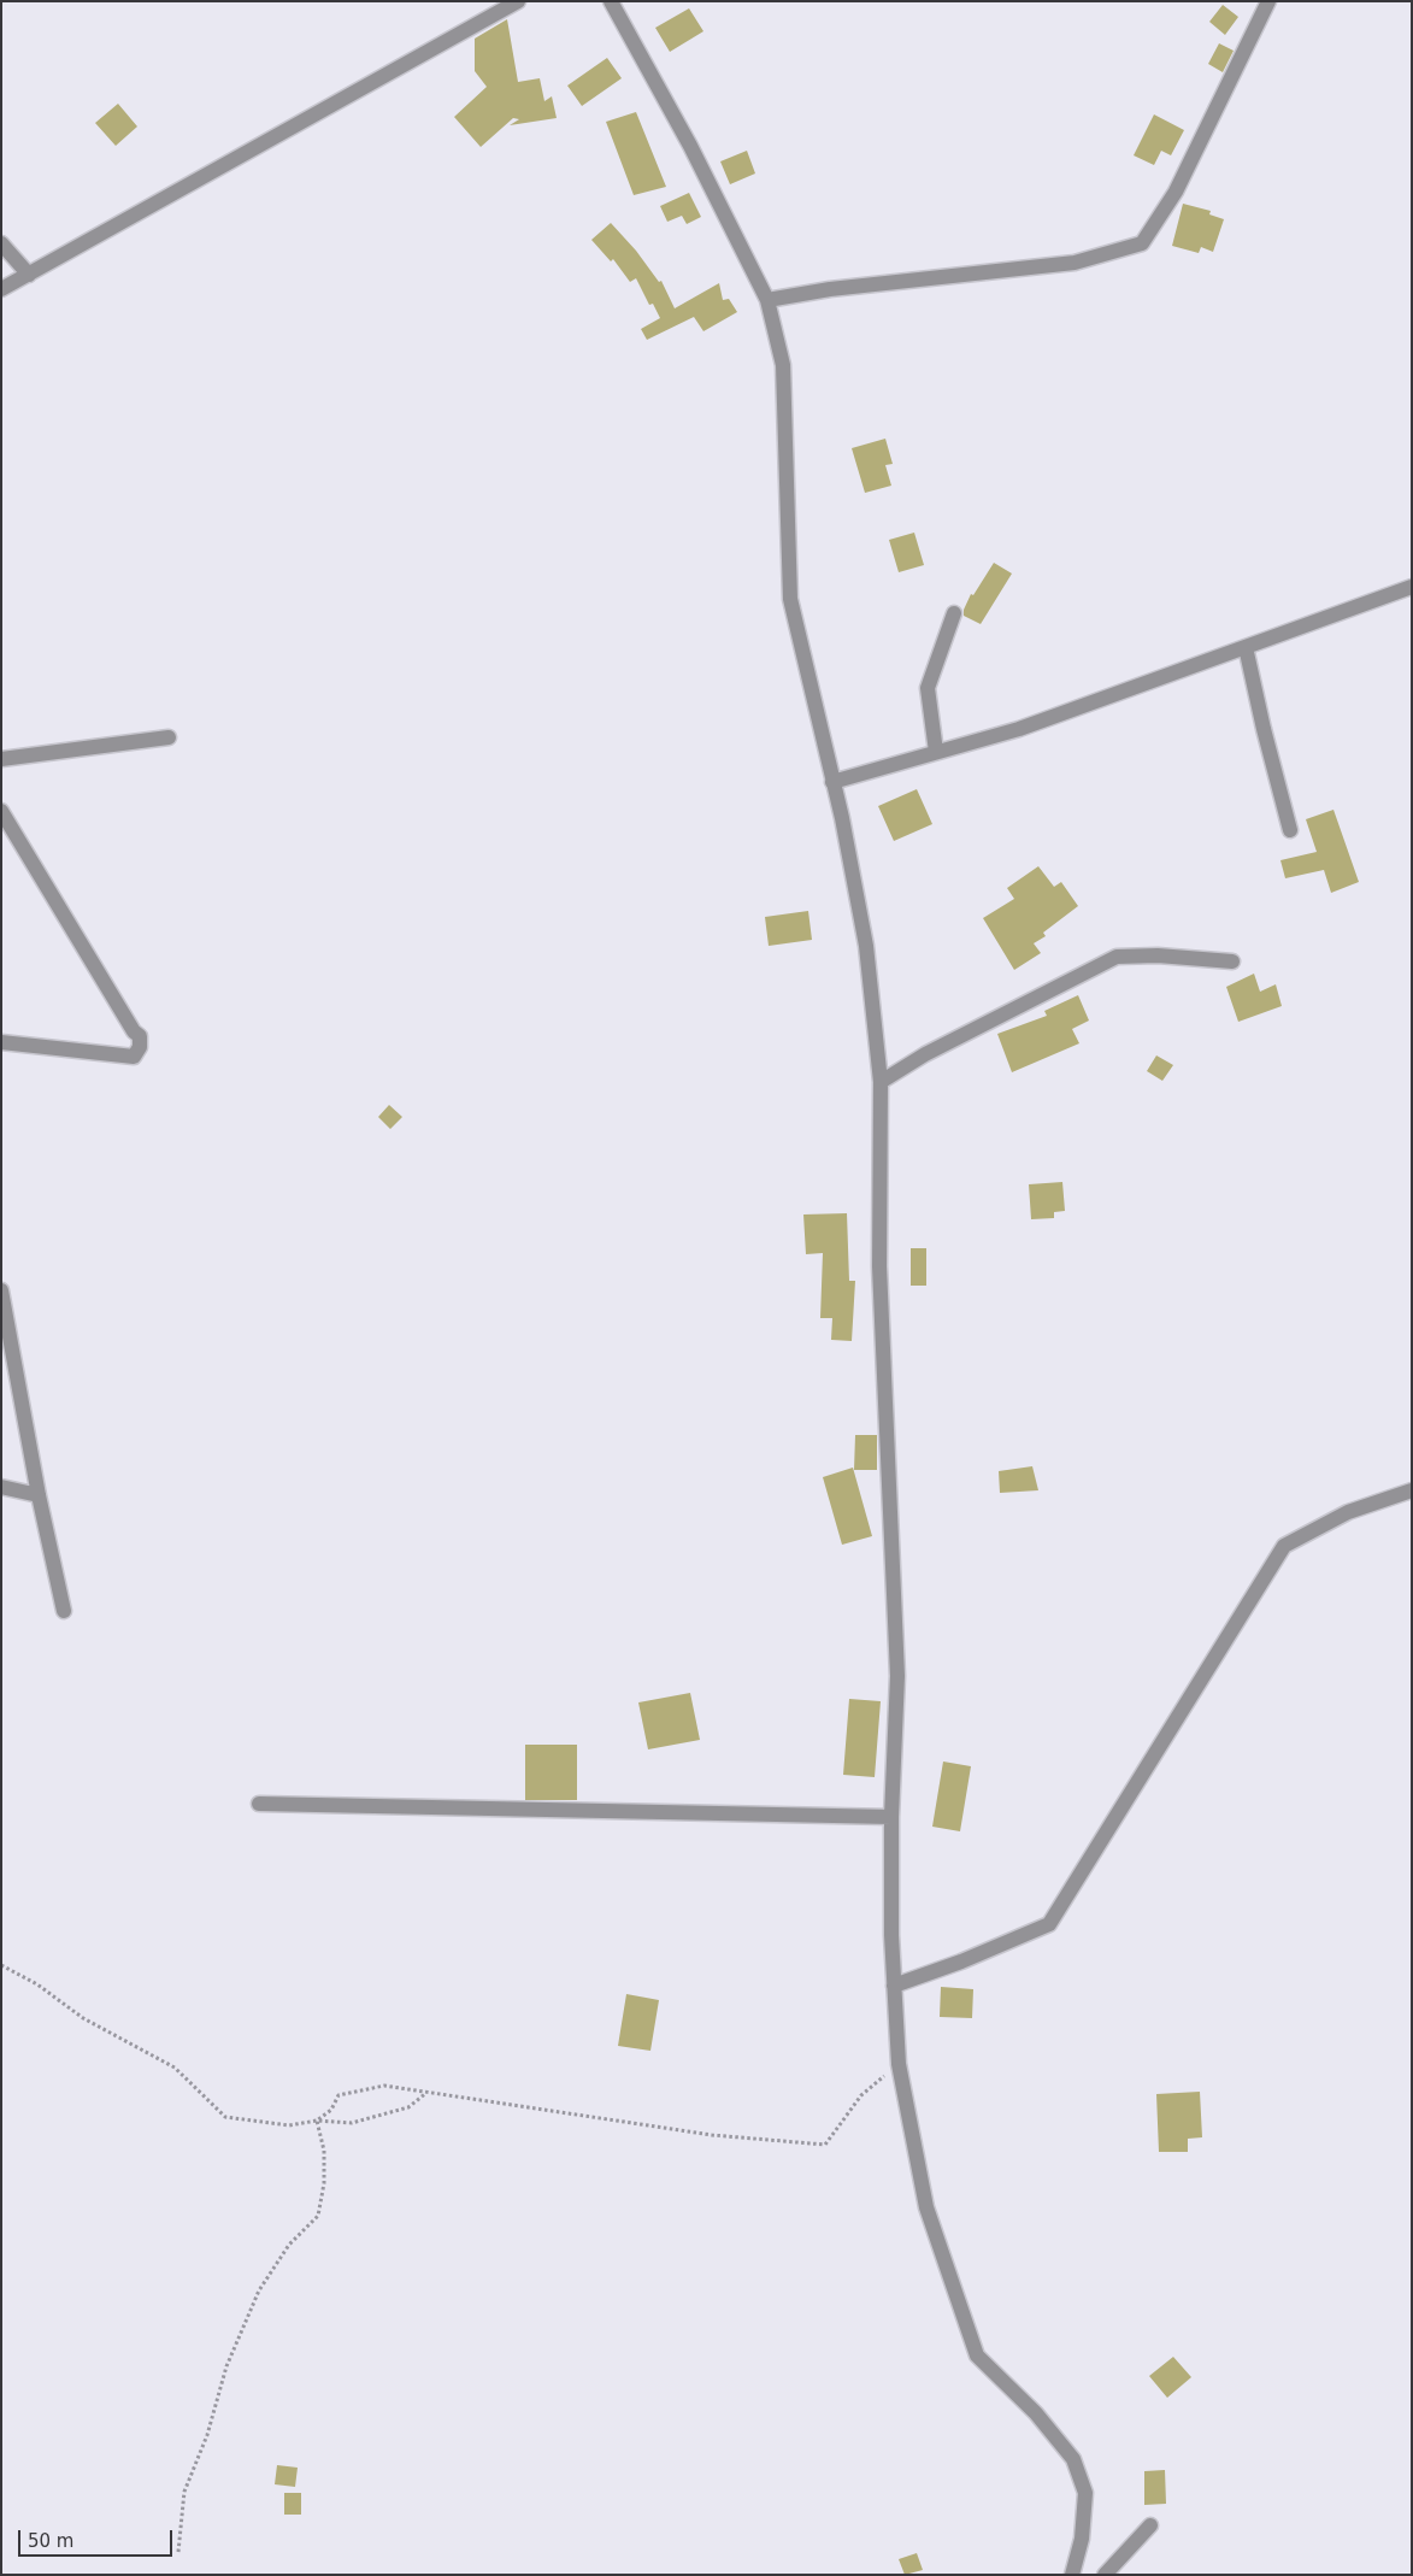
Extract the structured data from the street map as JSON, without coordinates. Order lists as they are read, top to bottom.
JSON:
{
  "scale_bar": "50 m"
}
